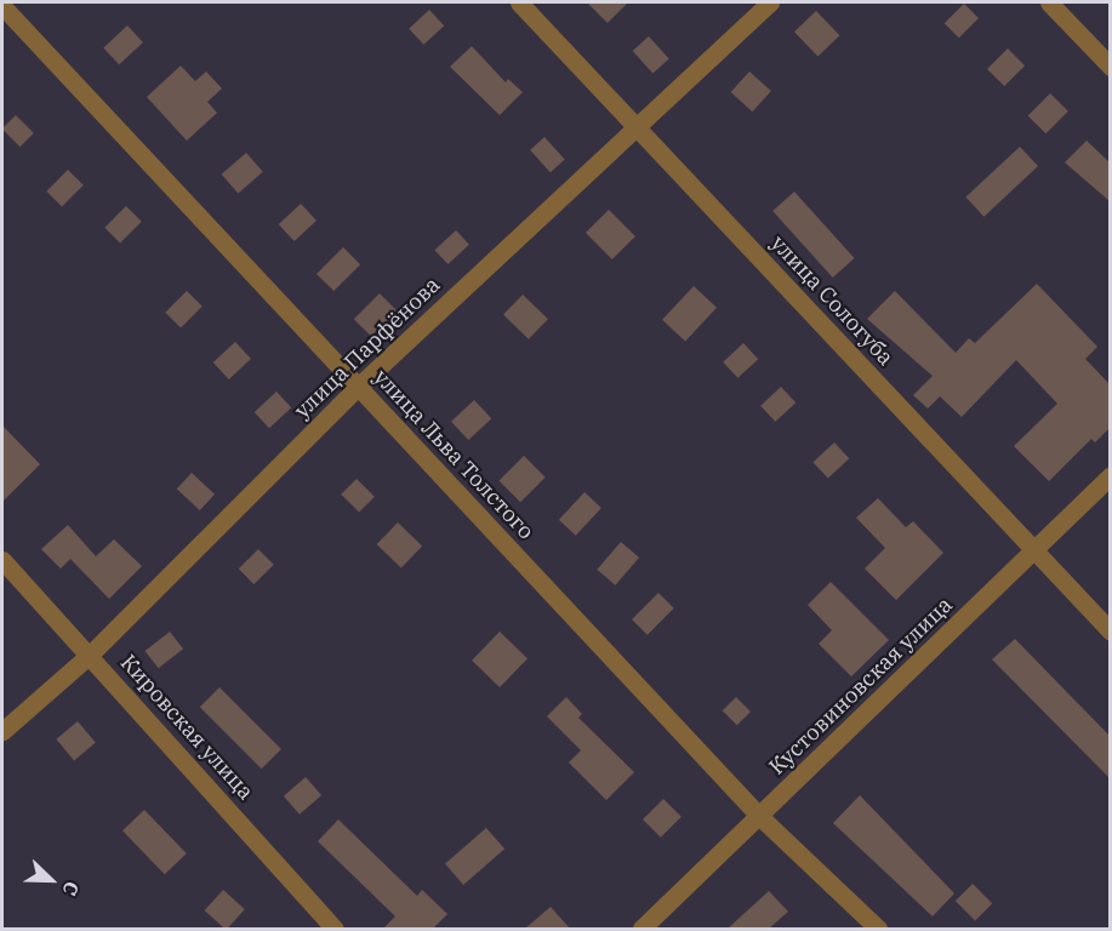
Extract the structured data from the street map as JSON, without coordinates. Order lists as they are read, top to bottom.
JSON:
{
  "streets": {
    "street": [
      "улица Сологуба",
      "улица Парфёнова",
      "улица Льва Толстого",
      "Кустовиновская улица",
      "Кировская улица"
    ]
  },
  "crossings": [
    ["улица Сологуба", "улица Парфёнова"],
    ["улица Сологуба", "Кустовиновская улица"],
    ["улица Парфёнова", "улица Льва Толстого"],
    ["улица Парфёнова", "Кировская улица"],
    ["улица Льва Толстого", "Кустовиновская улица"]
  ],
  "north": "bottom right"
}
